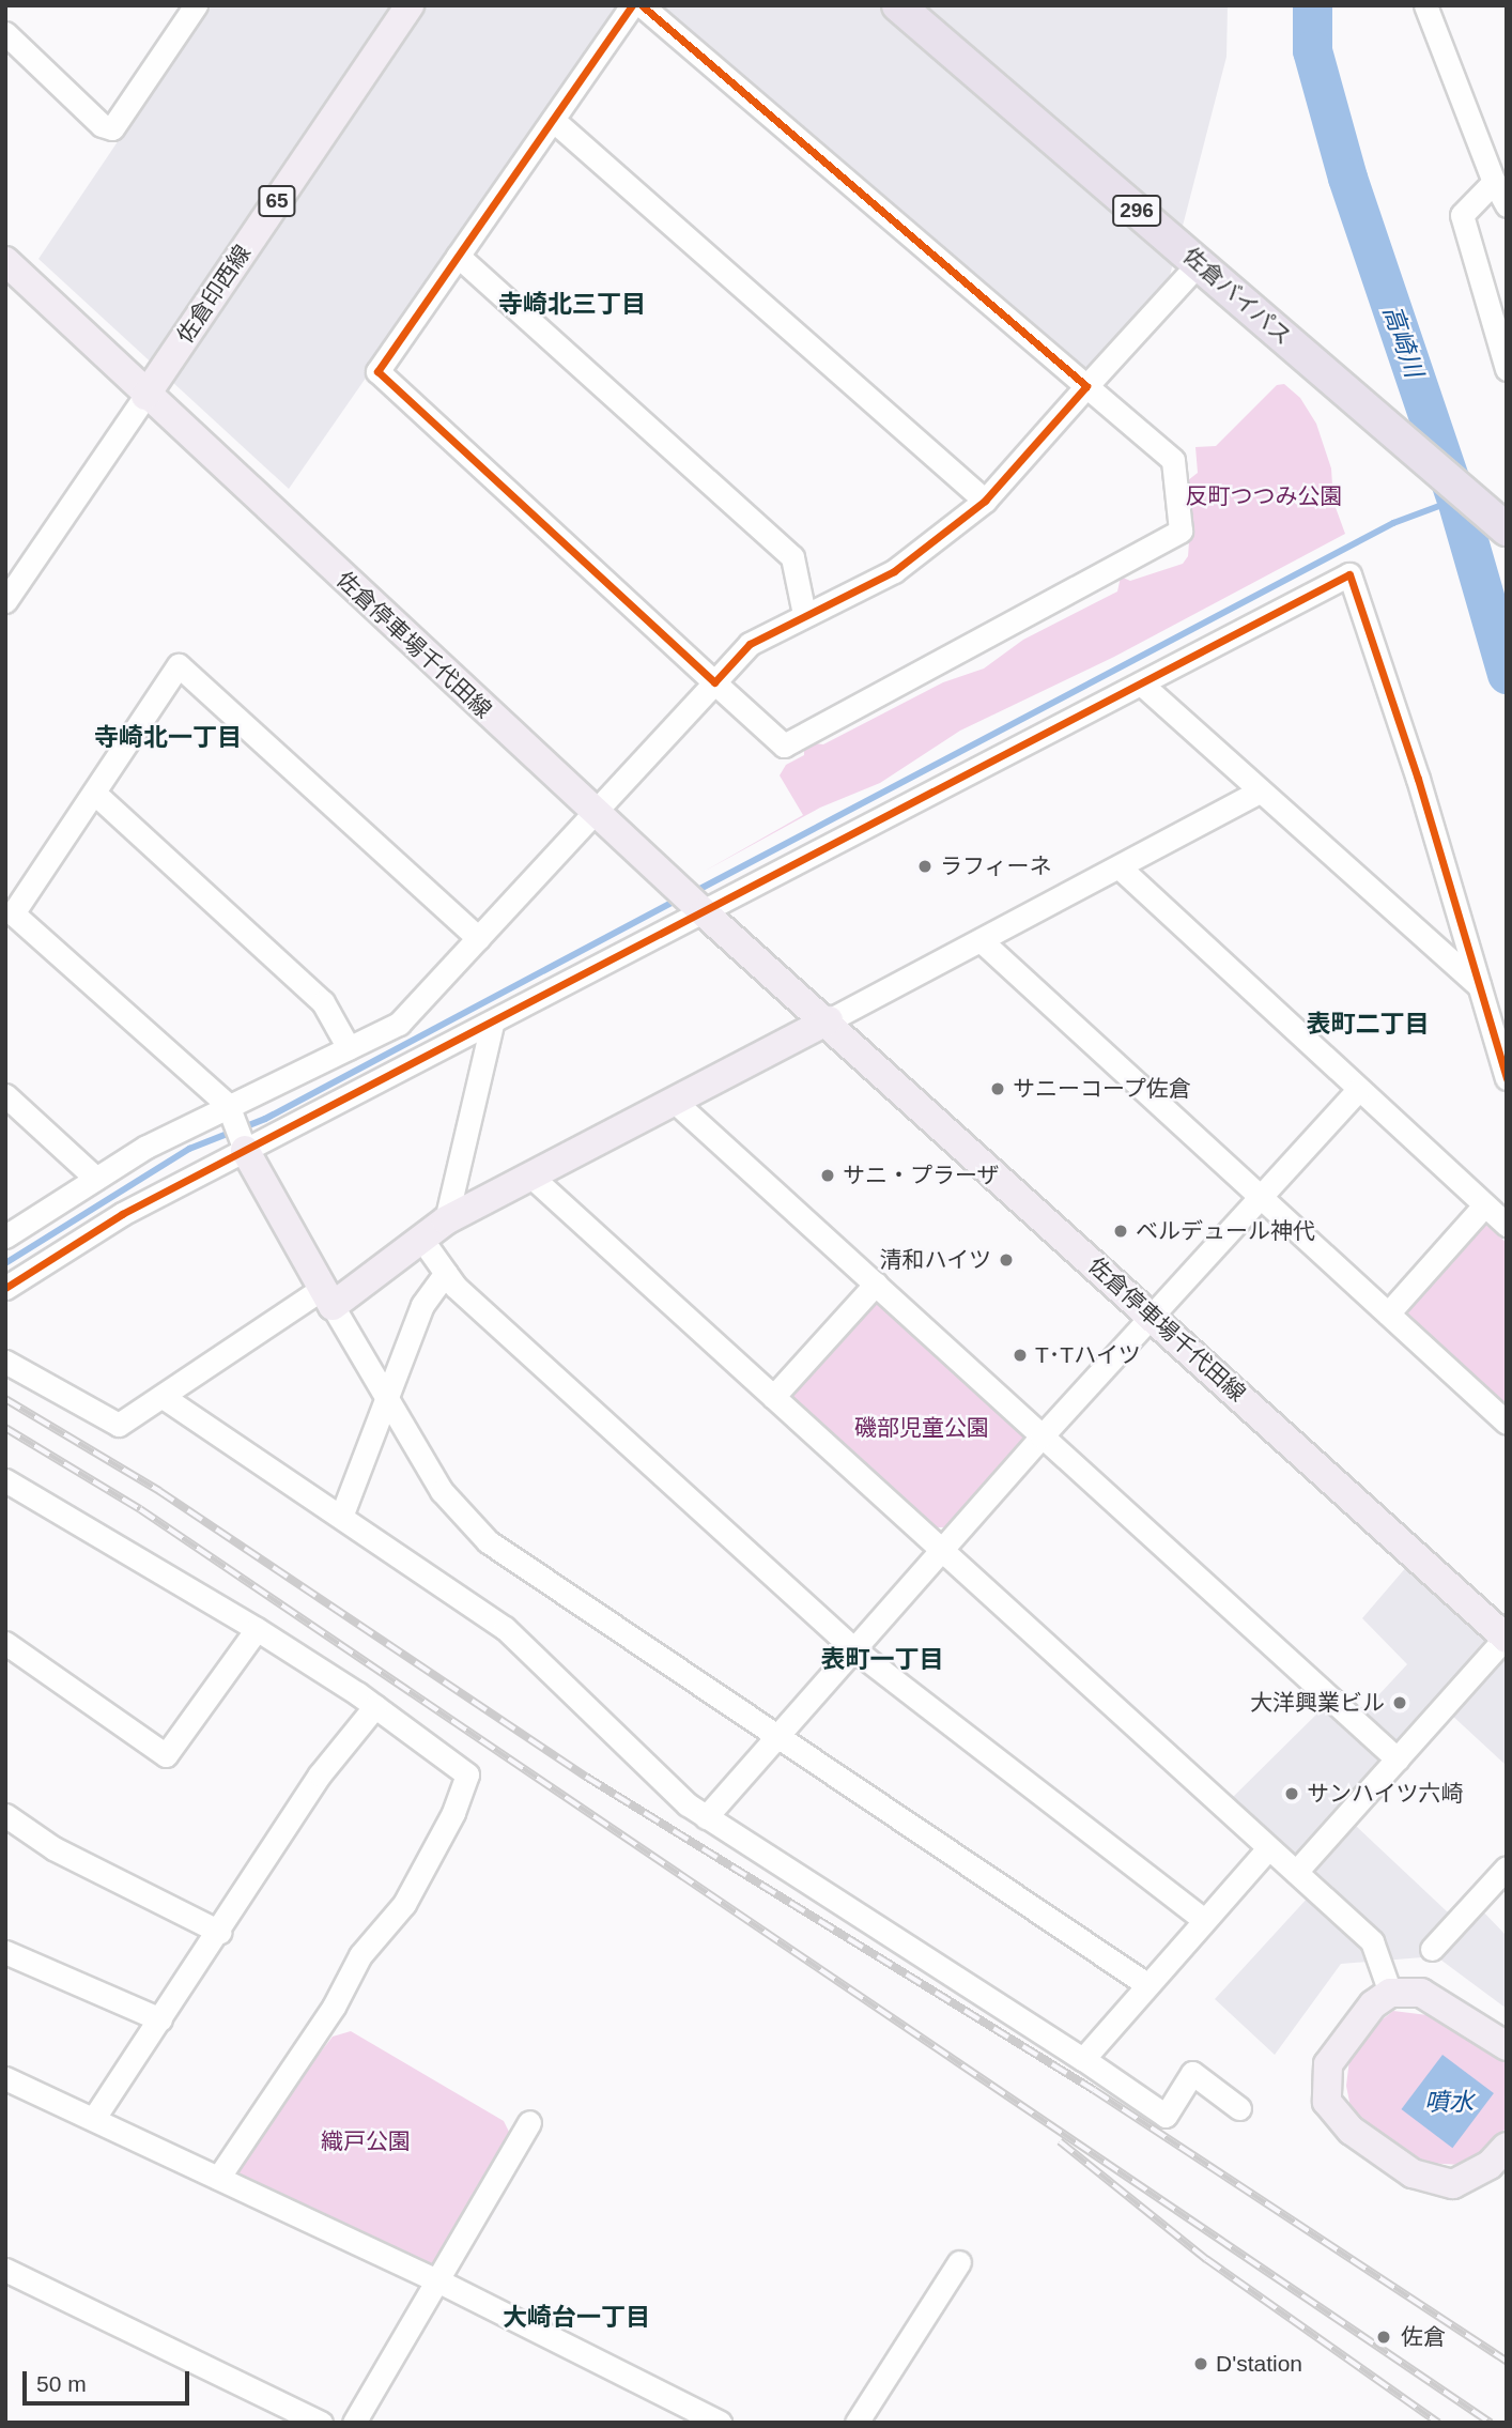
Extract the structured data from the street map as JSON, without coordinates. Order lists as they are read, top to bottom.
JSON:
{
  "streets": {
    "highway": ["296", "佐倉バイパス"],
    "main road": ["65", "佐倉印西線", "佐倉停車場千代田線"]
  },
  "crossings": [
    ["佐倉印西線", "佐倉停車場千代田線"]
  ],
  "districts": [
    "寺崎北三丁目",
    "寺崎北一丁目",
    "表町二丁目",
    "表町一丁目",
    "大崎台一丁目"
  ],
  "water": ["高崎川", "噴水"],
  "parks": ["反町つつみ公園", "磯部児童公園", "織戸公園"],
  "places": [
    "ラフィーネ",
    "サニーコープ佐倉",
    "サニ・プラーザ",
    "ベルデュール神代",
    "清和ハイツ",
    "T･Tハイツ",
    "大洋興業ビル",
    "サンハイツ六崎",
    "佐倉",
    "D'station"
  ],
  "scale_bar": "50 m"
}
